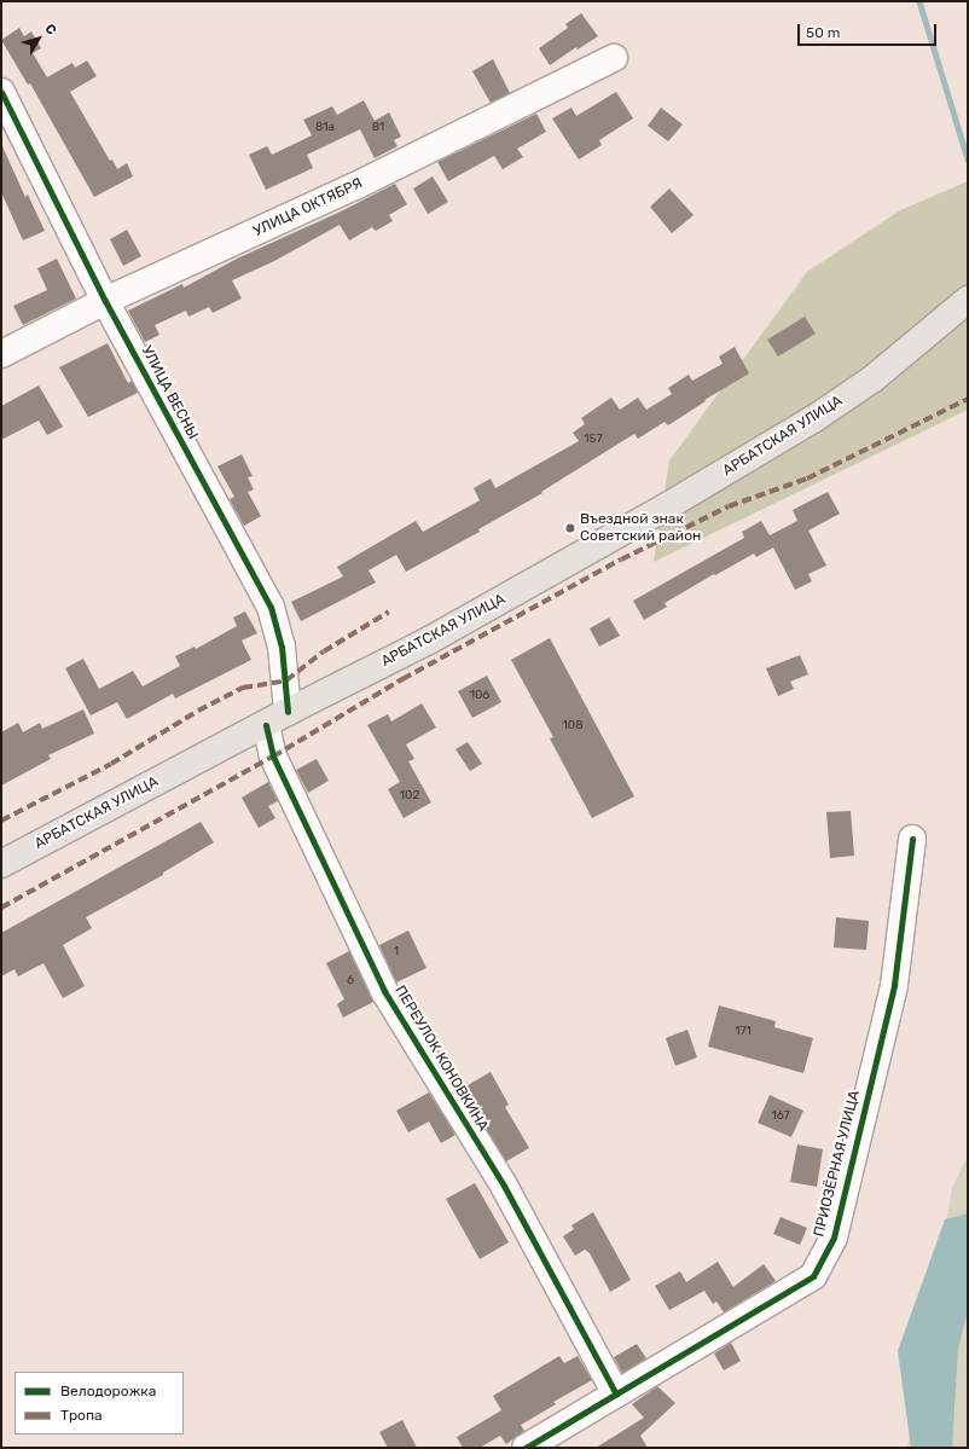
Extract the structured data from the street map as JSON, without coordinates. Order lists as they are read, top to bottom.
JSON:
{
  "streets": {
    "main road": ["АРБАТСКАЯ УЛИЦА"],
    "street": [
      "УЛИЦА ОКТЯБРЯ",
      "УЛИЦА ВЕСНЫ",
      "ПЕРЕУЛОК КОНОВКИНА",
      "ПРИОЗЁРНАЯ УЛИЦА"
    ]
  },
  "crossings": [
    ["УЛИЦА ОКТЯБРЯ", "УЛИЦА ВЕСНЫ"],
    ["УЛИЦА ВЕСНЫ", "АРБАТСКАЯ УЛИЦА"],
    ["АРБАТСКАЯ УЛИЦА", "ПЕРЕУЛОК КОНОВКИНА"],
    ["ПЕРЕУЛОК КОНОВКИНА", "ПРИОЗЁРНАЯ УЛИЦА"]
  ],
  "places": ["Въездной знак Советский район"],
  "house_numbers": [
    "81а",
    "81",
    "157",
    "106",
    "108",
    "102",
    "1",
    "6",
    "171",
    "167"
  ],
  "legend": ["Велодорожка", "Тропа"],
  "scale_bar": "50 m",
  "north": "top right"
}
